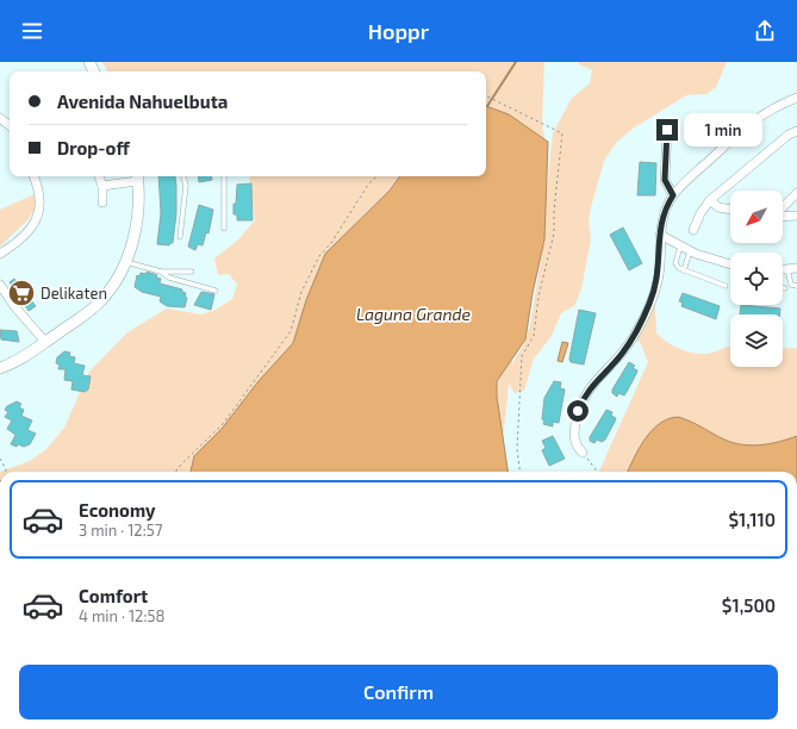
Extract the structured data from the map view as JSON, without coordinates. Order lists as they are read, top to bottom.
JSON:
{
  "water": ["Laguna Grande"],
  "places": {
    "supermarket": ["Delikaten"]
  },
  "north": "bottom left",
  "page": {
    "header": "Hoppr",
    "banner": ["Avenida Nahuelbuta", "Drop-off"],
    "bubble": "1 min",
    "list": [
      {
        "name": "Economy",
        "note": "3 min · 12:57",
        "value": "$1,110"
      },
      {
        "name": "Comfort",
        "note": "4 min · 12:58",
        "value": "$1,500"
      }
    ],
    "buttons": "Confirm"
  }
}
